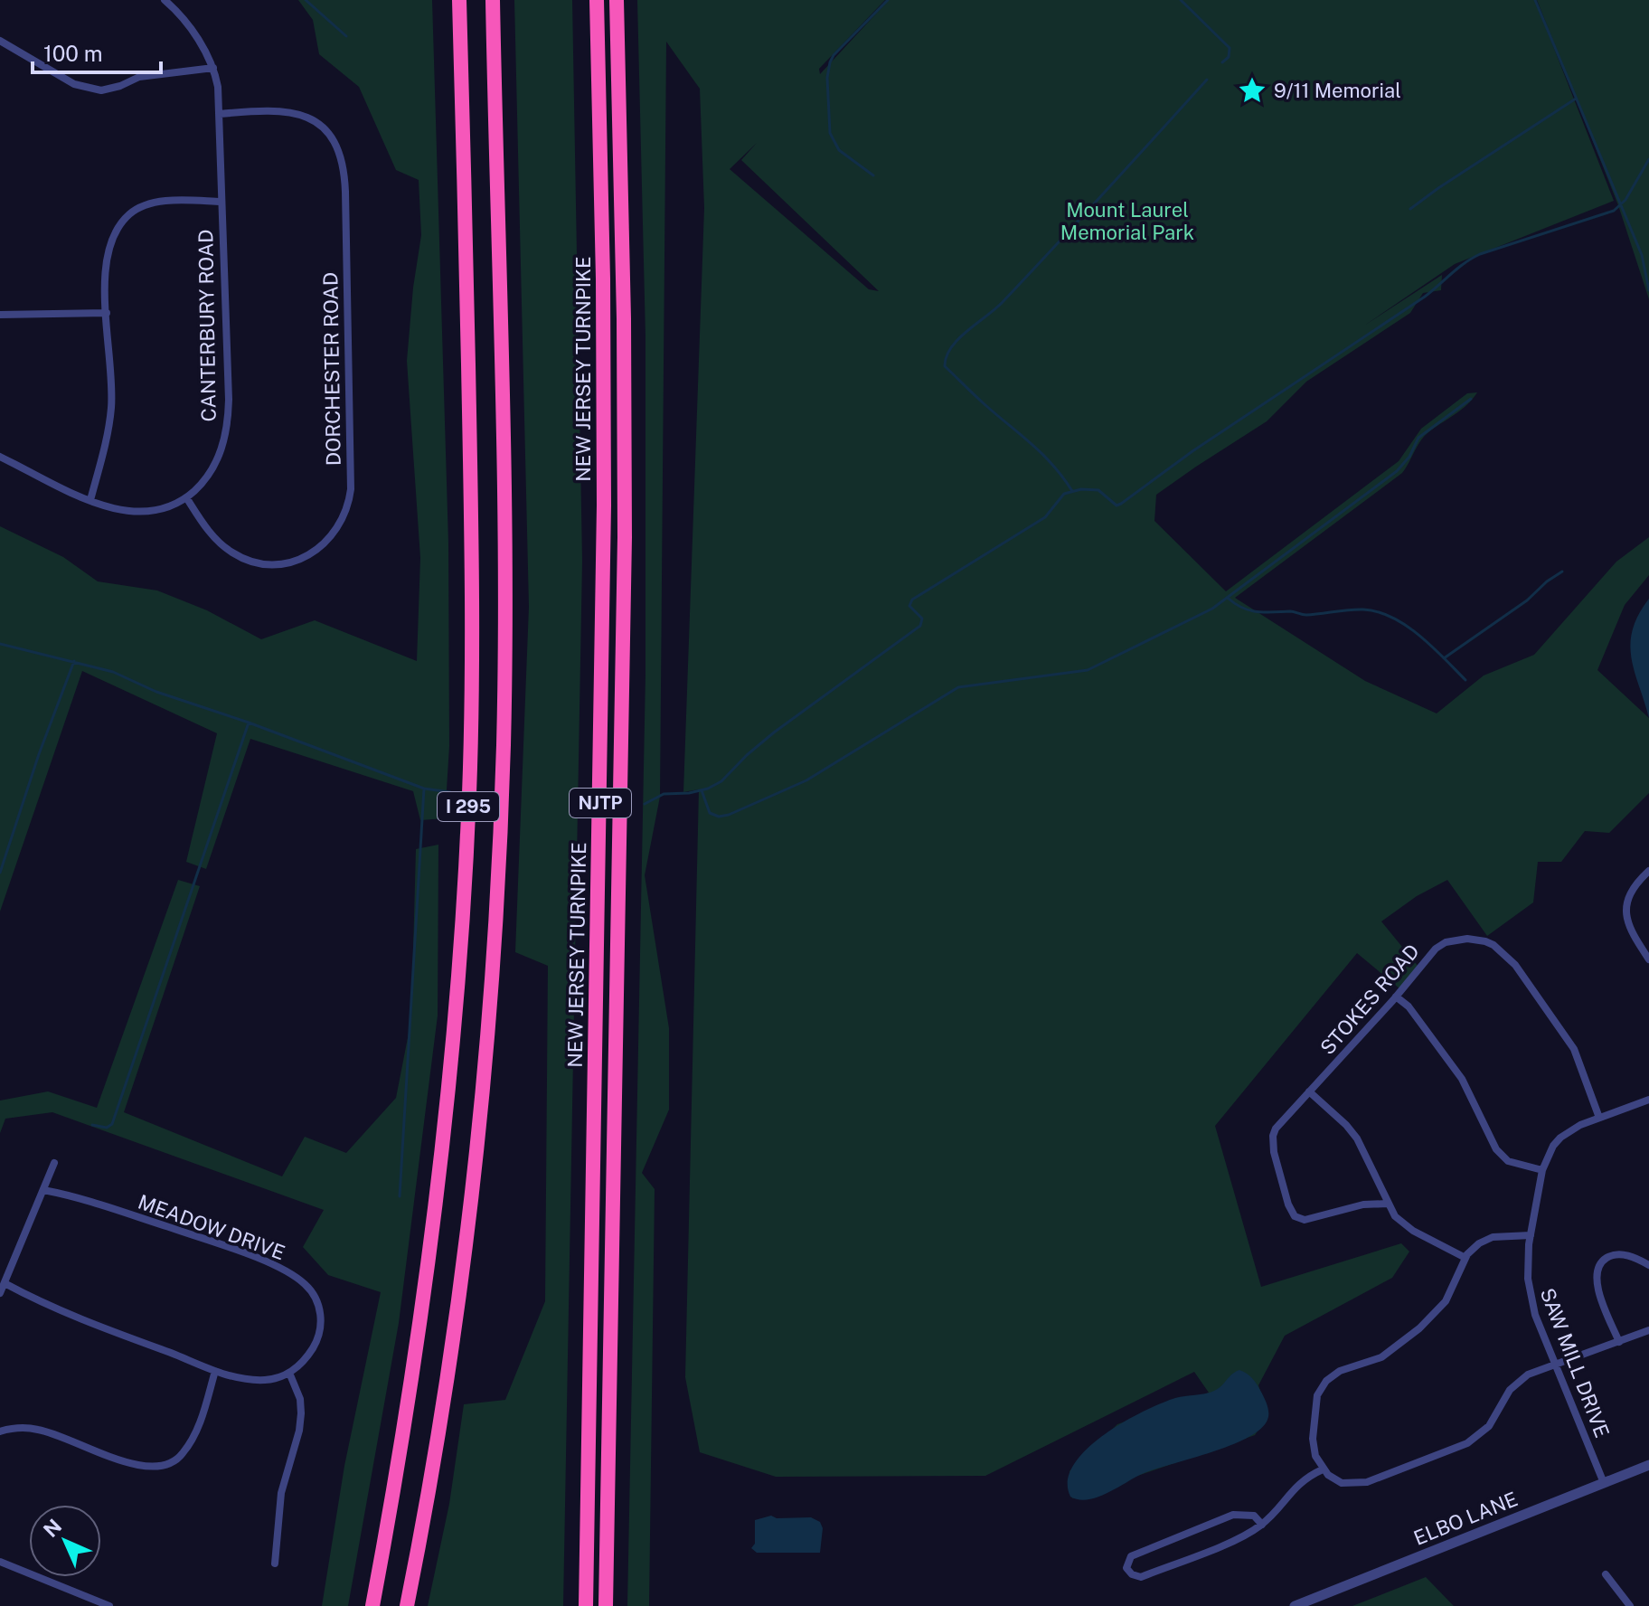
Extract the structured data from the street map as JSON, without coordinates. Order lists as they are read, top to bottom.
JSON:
{
  "streets": {
    "highway": ["NEW JERSEY TURNPIKE", "NJTP", "I 295"],
    "street": [
      "CANTERBURY ROAD",
      "DORCHESTER ROAD",
      "STOKES ROAD",
      "MEADOW DRIVE",
      "SAW MILL DRIVE",
      "ELBO LANE"
    ]
  },
  "crossings": [
    ["CANTERBURY ROAD", "DORCHESTER ROAD"],
    ["STOKES ROAD", "SAW MILL DRIVE"],
    ["SAW MILL DRIVE", "ELBO LANE"]
  ],
  "parks": ["Mount Laurel Memorial Park"],
  "places": {
    "place": ["9/11 Memorial"]
  },
  "scale_bar": "100 m",
  "north": "top left"
}
